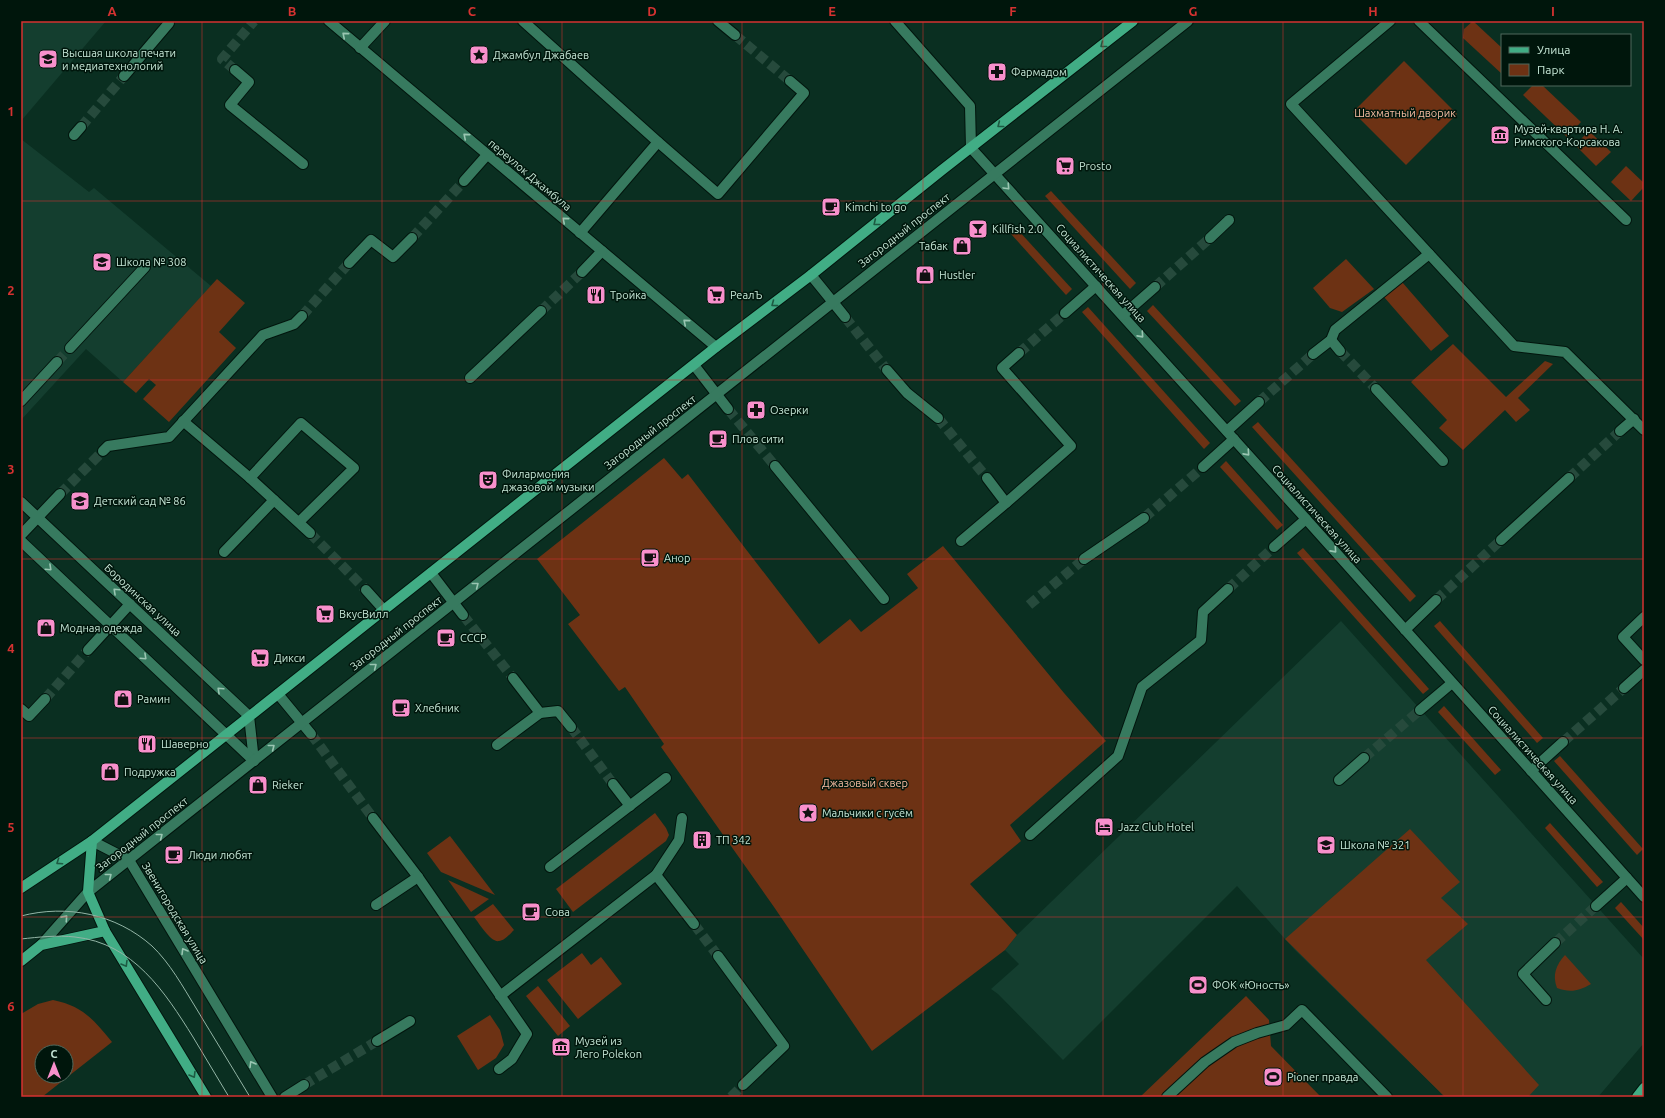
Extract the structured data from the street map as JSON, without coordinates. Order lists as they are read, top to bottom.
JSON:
{
  "streets": {
    "main road": ["Загородный проспект"],
    "street": [
      "переулок Джамбула",
      "Социалистическая улица",
      "Бородинская улица",
      "Звенигородская улица"
    ]
  },
  "crossings": [
    ["переулок Джамбула", "Загородный проспект"],
    ["Загородный проспект", "Социалистическая улица"],
    ["Загородный проспект", "Бородинская улица"],
    ["Загородный проспект", "Звенигородская улица"]
  ],
  "one_way": ["переулок Джамбула", "Социалистическая улица", "Звенигородская улица"],
  "parks": ["Шахматный дворик", "Джазовый сквер"],
  "places": {
    "place": ["Джамбул Джабаев", "Мальчики с гусём"],
    "school or university": [
      "Высшая школа печати и медиатехнологий",
      "Школа № 308",
      "Детский сад № 86",
      "Школа № 321"
    ],
    "pharmacy": ["Фармадом", "Озерки"],
    "museum": ["Музей-квартира Н. А. Римского-Корсакова", "Музей из Лего Polekon"],
    "supermarket": [
      "Prosto",
      "РеалЪ",
      "ВкусВилл",
      "Дикси"
    ],
    "cafe": [
      "Kimchi to go",
      "Плов сити",
      "Анор",
      "СССР",
      "Хлебник",
      "Люди любят",
      "Сова"
    ],
    "bar": ["Killfish 2.0"],
    "shop": [
      "Табак",
      "Hustler",
      "Модная одежда",
      "Рамин",
      "Подружка",
      "Rieker"
    ],
    "restaurant": ["Тройка", "Шаверно"],
    "theatre": ["Филармония джазовой музыки"],
    "hotel": ["Jazz Club Hotel"],
    "building": ["ТП 342"],
    "sports": ["ФОК «Юность»", "Pioner правда"]
  },
  "legend": ["Улица", "Парк"],
  "north": "top",
  "grid": {
    "columns": [
      "A",
      "B",
      "C",
      "D",
      "E",
      "F",
      "G",
      "H",
      "I"
    ],
    "rows": [
      "1",
      "2",
      "3",
      "4",
      "5",
      "6"
    ]
  }
}
